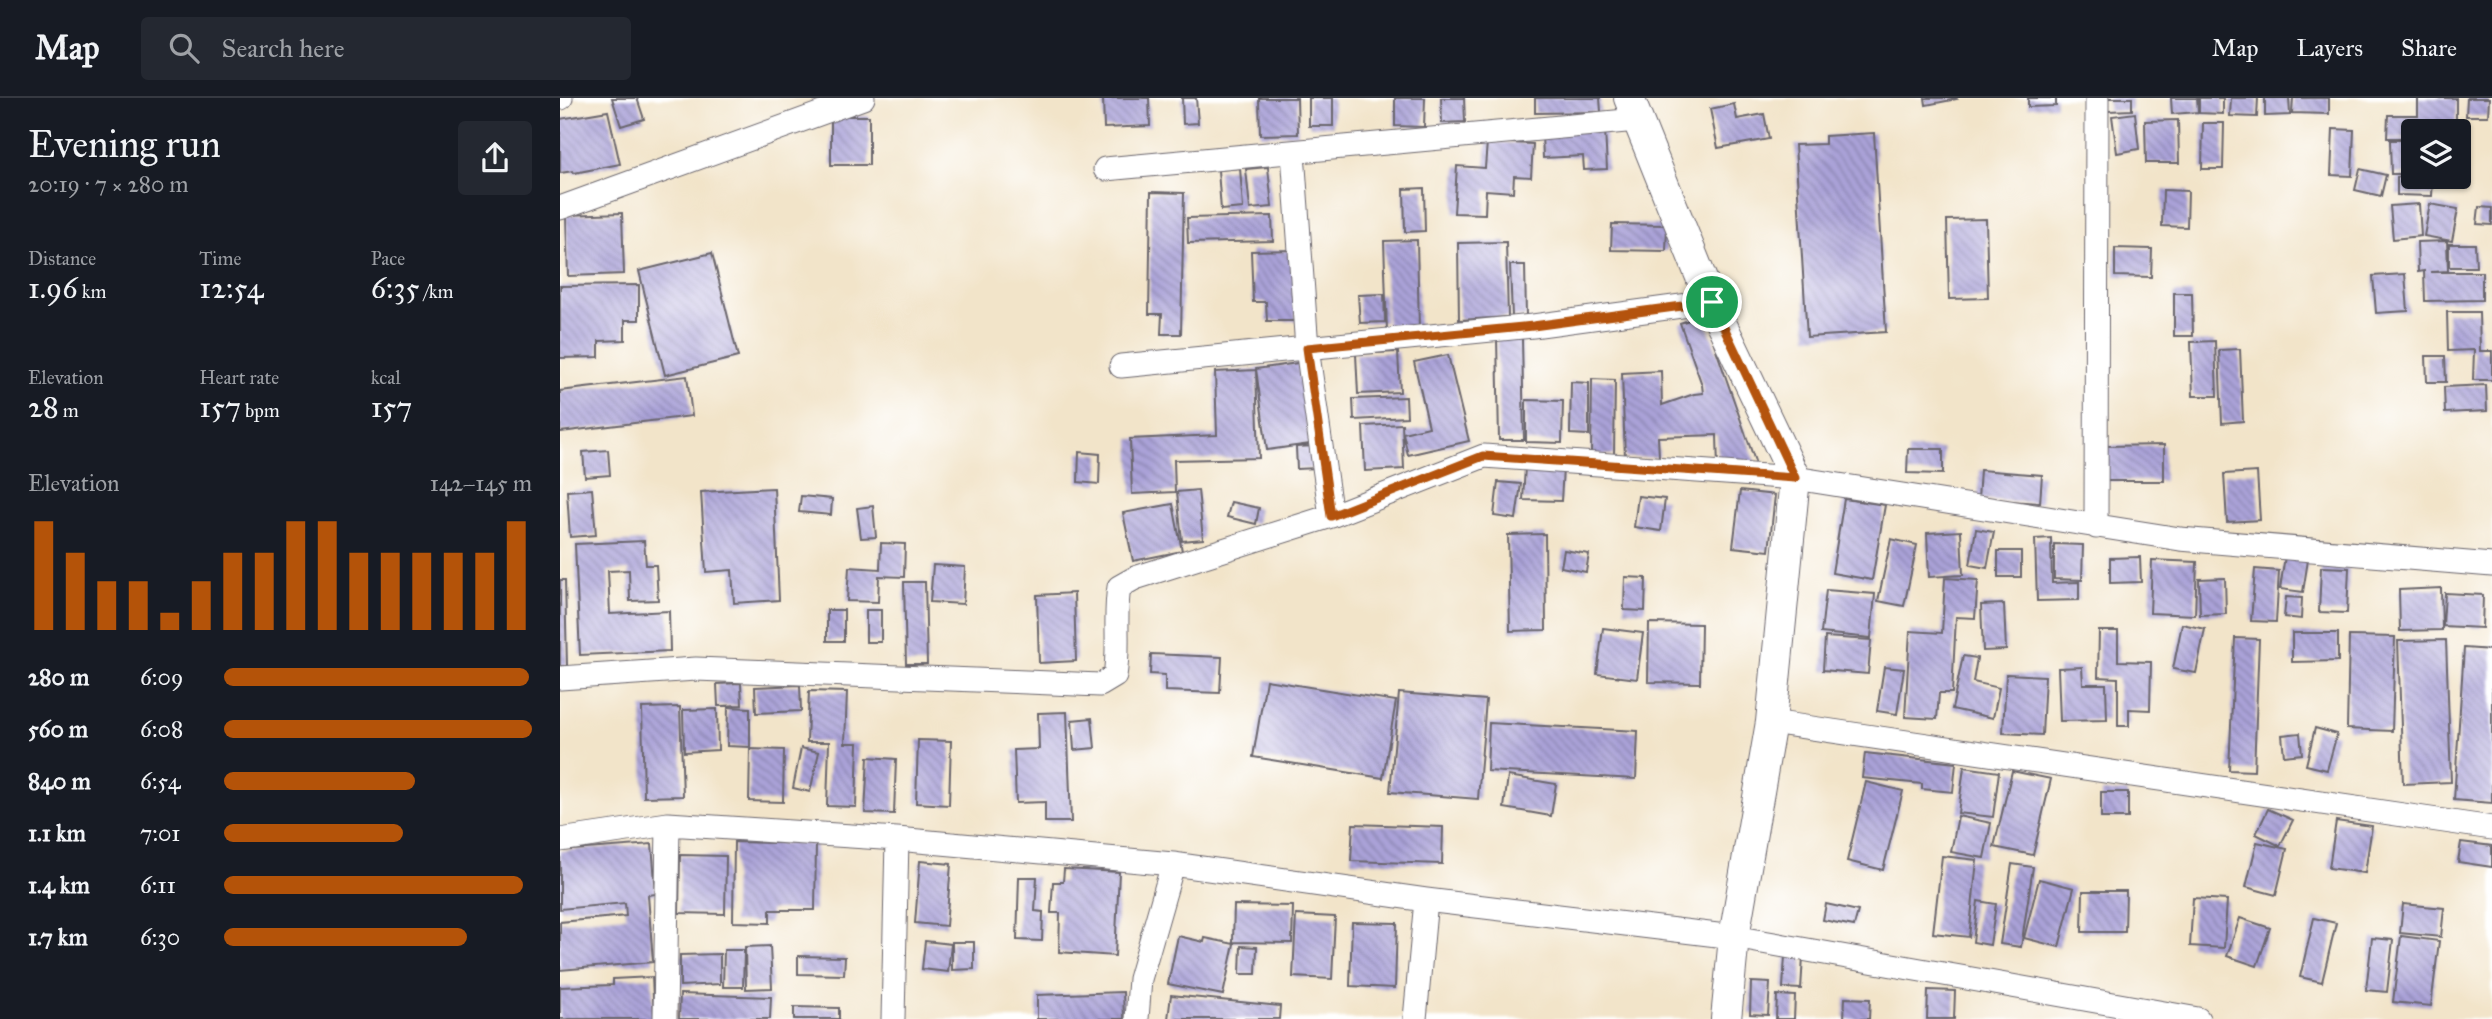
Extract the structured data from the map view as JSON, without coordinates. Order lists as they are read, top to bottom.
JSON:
{
  "page": {
    "header": "Map",
    "search": "Search here",
    "nav": ["Map", "Layers", "Share"],
    "heading": ["Evening run", "20:19 · 7 × 280 m"],
    "stats": [
      ["Distance", "1.96 km"],
      ["Time", "12:54"],
      ["Pace", "6:35 /km"],
      ["Elevation", "28 m"],
      ["Heart rate", "157 bpm"],
      ["kcal", "157"]
    ],
    "chart": ["Elevation", "142–145 m"],
    "list": [
      {
        "name": "280 m",
        "note": "6:09"
      },
      {
        "name": "560 m",
        "note": "6:08"
      },
      {
        "name": "840 m",
        "note": "6:54"
      },
      {
        "name": "1.1 km",
        "note": "7:01"
      },
      {
        "name": "1.4 km",
        "note": "6:11"
      },
      {
        "name": "1.7 km",
        "note": "6:30"
      }
    ]
  }
}
